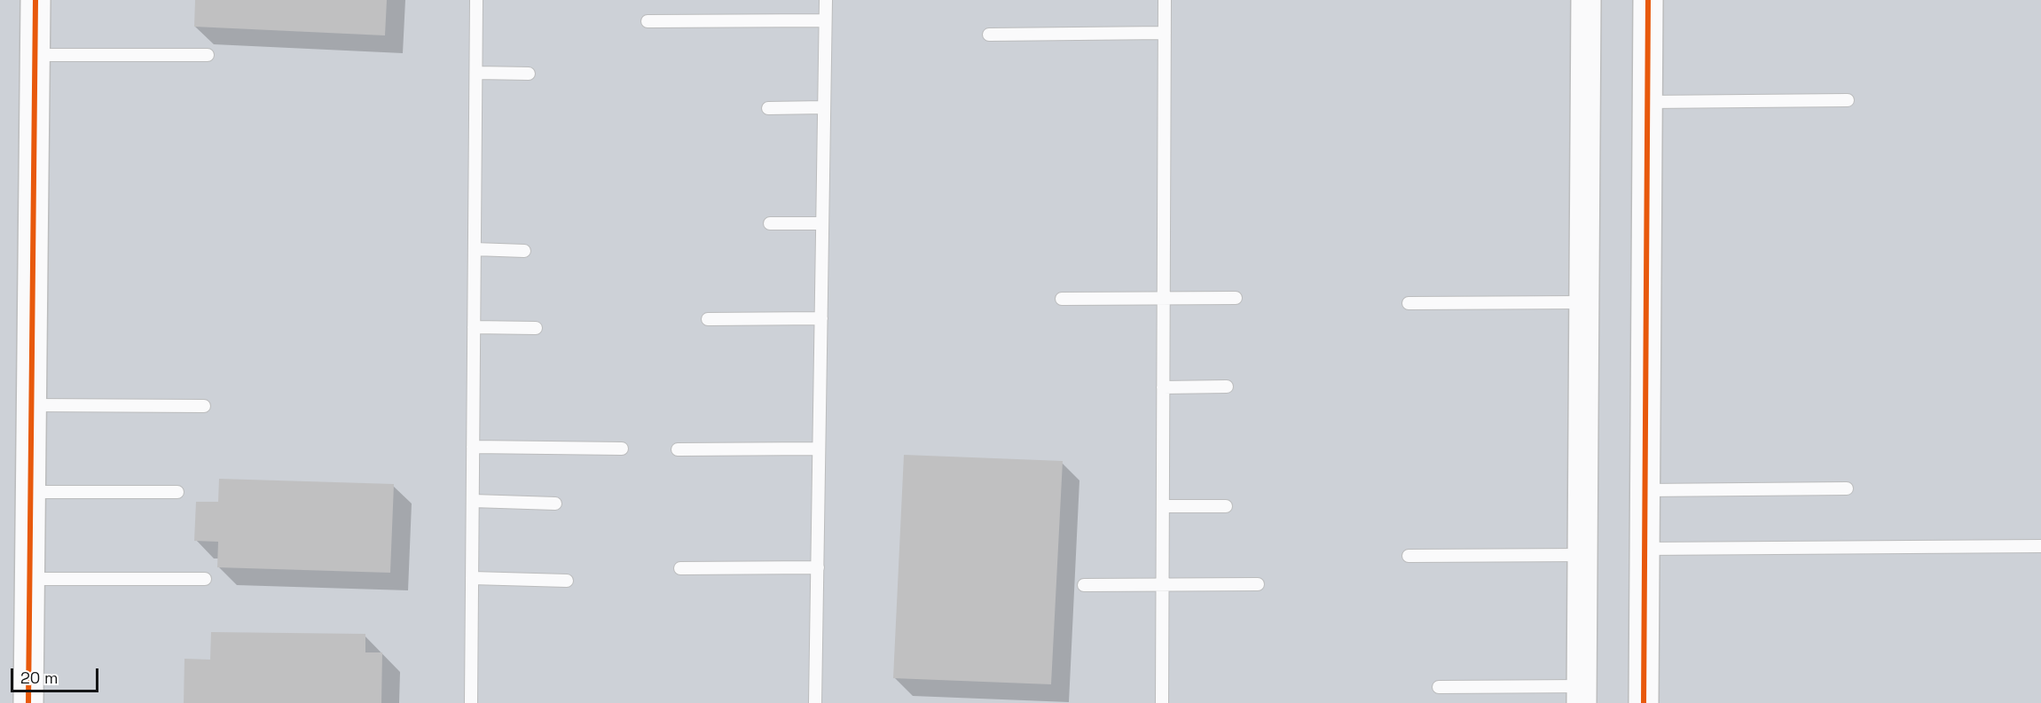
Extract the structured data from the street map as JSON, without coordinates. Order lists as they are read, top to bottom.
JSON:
{
  "scale_bar": "20 m"
}
